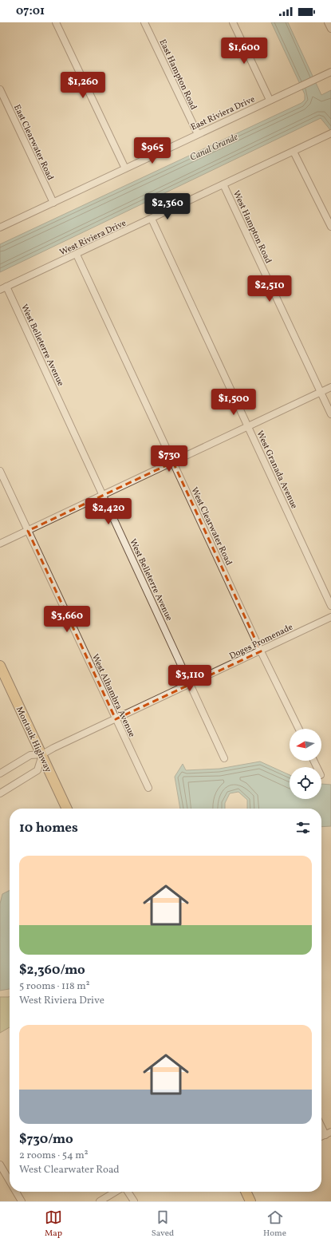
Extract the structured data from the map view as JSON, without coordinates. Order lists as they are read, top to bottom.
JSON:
{
  "streets": {
    "main road": ["Montauk Highway"],
    "street": [
      "East Hampton Road",
      "East Riviera Drive",
      "East Clearwater Road",
      "West Hampton Road",
      "West Riviera Drive",
      "West Belleterre Avenue",
      "West Granada Avenue",
      "West Clearwater Road",
      "Doges Promenade",
      "West Alhambra Avenue"
    ]
  },
  "crossings": [
    ["East Hampton Road", "East Riviera Drive"],
    ["East Riviera Drive", "East Clearwater Road"],
    ["West Hampton Road", "West Riviera Drive"],
    ["West Riviera Drive", "West Belleterre Avenue"],
    ["West Riviera Drive", "West Granada Avenue"],
    ["West Riviera Drive", "West Clearwater Road"],
    ["West Belleterre Avenue", "Doges Promenade"],
    ["West Clearwater Road", "Doges Promenade"],
    ["Doges Promenade", "West Alhambra Avenue"],
    ["Doges Promenade", "Montauk Highway"]
  ],
  "water": ["Canal Grande"],
  "north": "left",
  "page": {
    "status": "07:01",
    "price": [
      "$1,600",
      "$1,260",
      "$965",
      "$2,360",
      "$2,510",
      "$1,500",
      "$730",
      "$2,420",
      "$3,660",
      "$3,110"
    ],
    "heading": "10 homes",
    "list": [
      {
        "name": "$2,360/mo",
        "note": "5 rooms · 118 m² · West Riviera Drive"
      },
      {
        "name": "$730/mo",
        "note": "2 rooms · 54 m² · West Clearwater Road"
      }
    ],
    "tabs": ["Map", "Saved", "Home"]
  }
}
